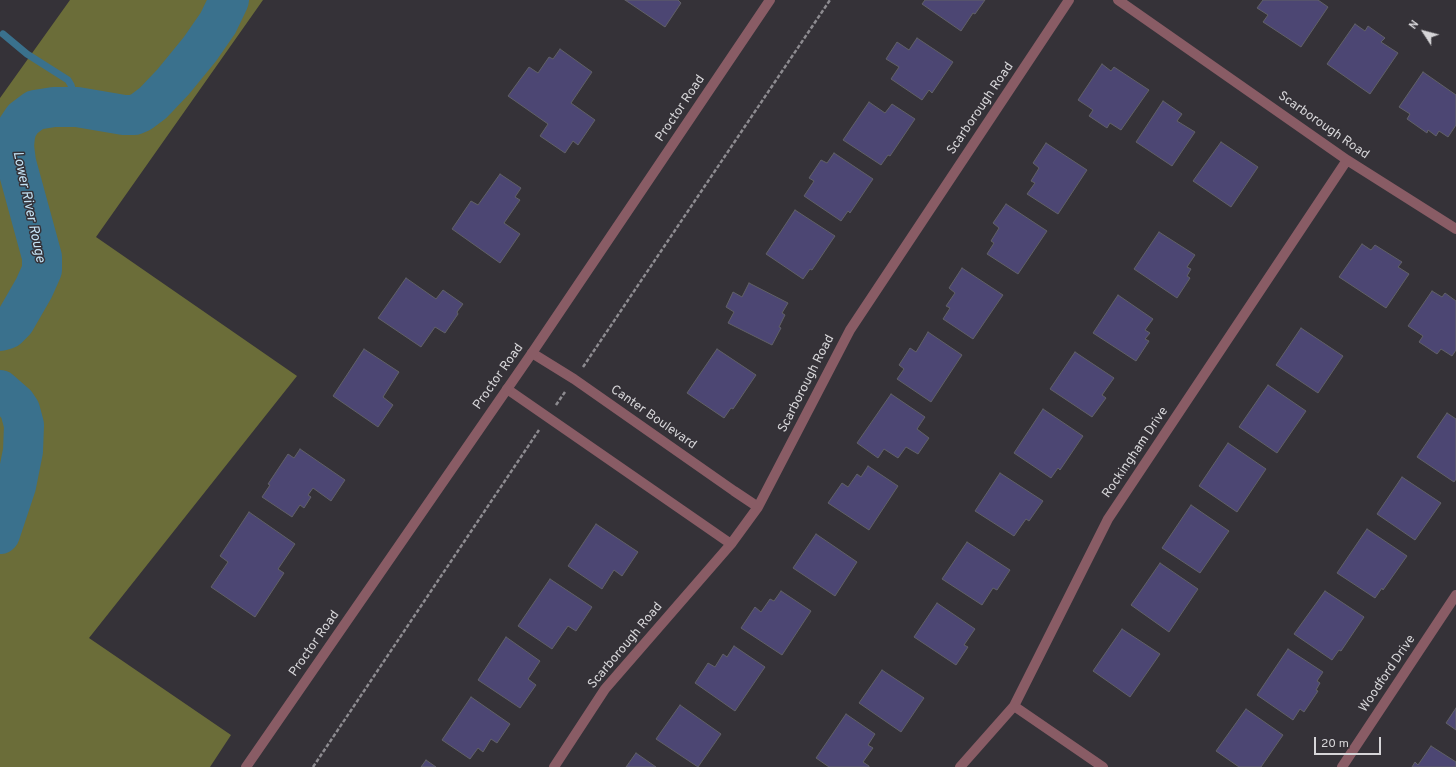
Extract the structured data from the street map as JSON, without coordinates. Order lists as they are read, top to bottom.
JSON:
{
  "streets": {
    "street": [
      "Proctor Road",
      "Scarborough Road",
      "Canter Boulevard",
      "Rockingham Drive",
      "Woodford Drive"
    ]
  },
  "crossings": [
    ["Proctor Road", "Canter Boulevard"],
    ["Scarborough Road", "Canter Boulevard"],
    ["Scarborough Road", "Rockingham Drive"]
  ],
  "water": ["Lower River Rouge"],
  "scale_bar": "20 m",
  "north": "top left"
}
